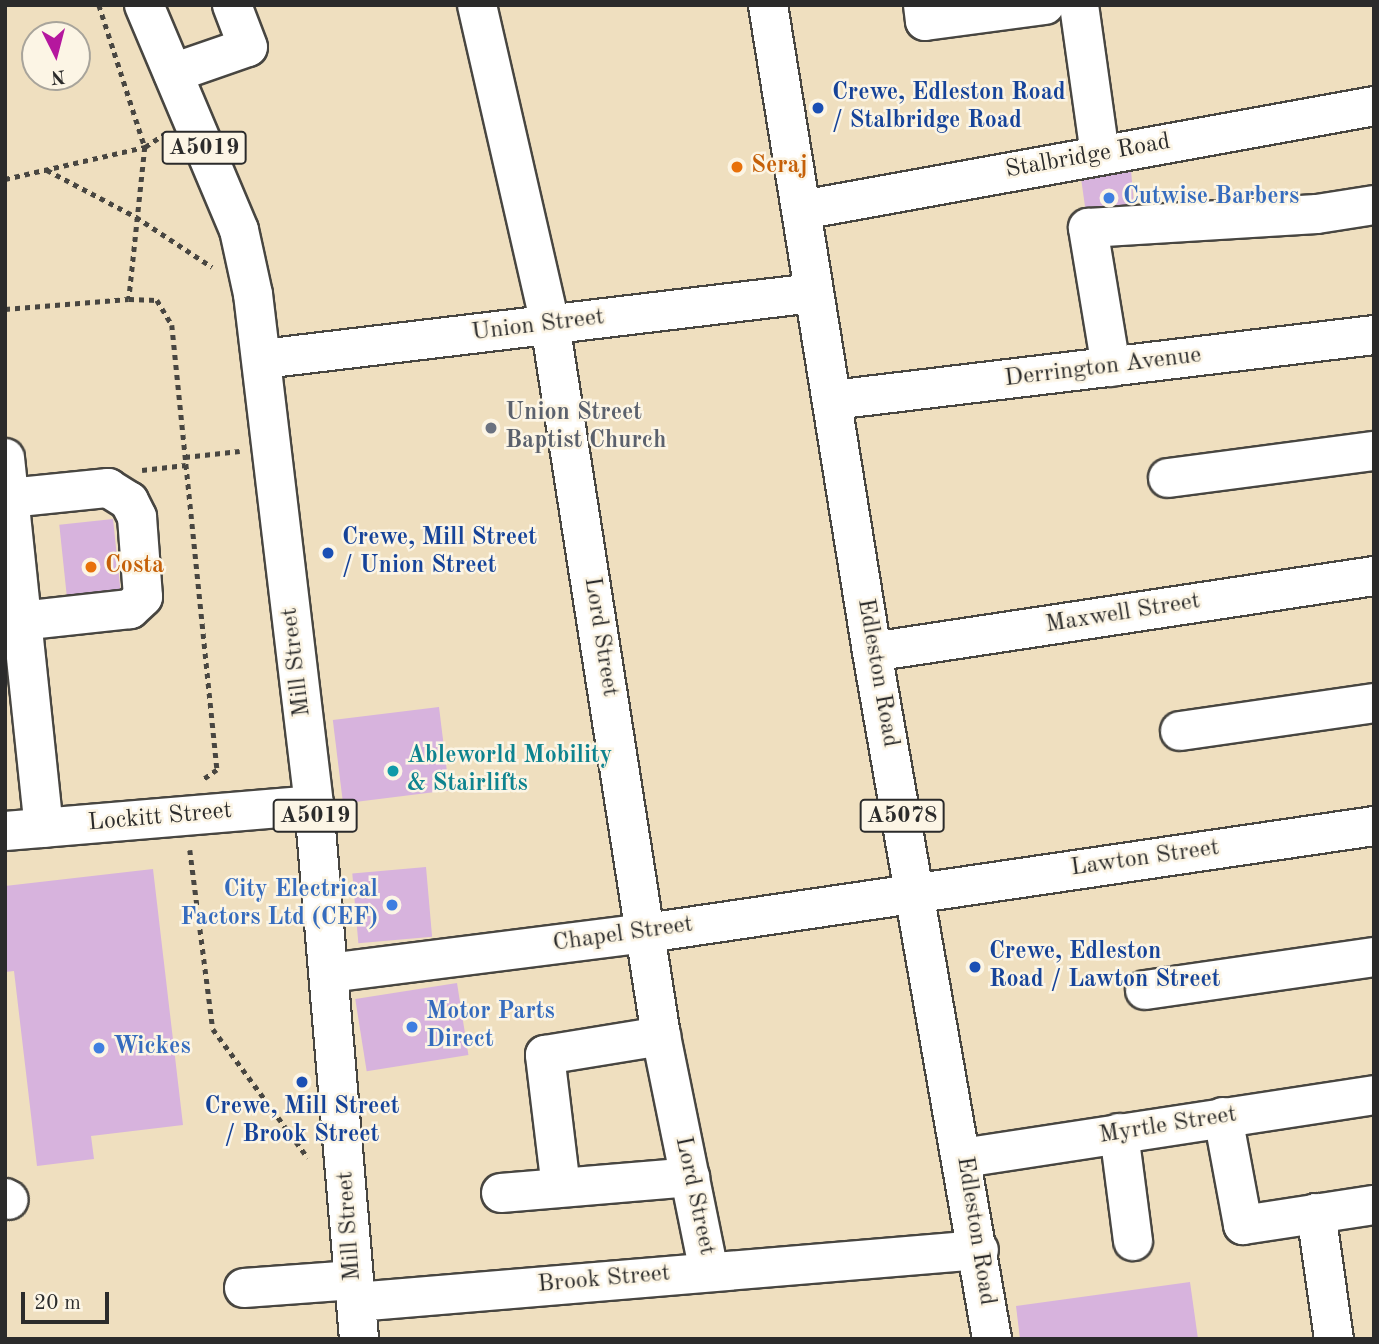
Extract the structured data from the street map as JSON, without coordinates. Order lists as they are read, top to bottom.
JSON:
{
  "streets": {
    "street": [
      "A5019",
      "Stalbridge Road",
      "Union Street",
      "Derrington Avenue",
      "Maxwell Street",
      "Lord Street",
      "Mill Street",
      "Edleston Road",
      "A5078",
      "Lockitt Street",
      "Lawton Street",
      "Chapel Street",
      "Myrtle Street",
      "Brook Street"
    ]
  },
  "crossings": [
    ["Stalbridge Road", "Edleston Road"],
    ["Union Street", "Lord Street"],
    ["Union Street", "Mill Street"],
    ["Union Street", "Edleston Road"],
    ["Derrington Avenue", "Edleston Road"],
    ["Maxwell Street", "Edleston Road"],
    ["Lord Street", "Chapel Street"],
    ["Lord Street", "Brook Street"],
    ["Mill Street", "Lockitt Street"],
    ["Mill Street", "Chapel Street"],
    ["Mill Street", "Brook Street"],
    ["Edleston Road", "Lawton Street"],
    ["Edleston Road", "Chapel Street"],
    ["Edleston Road", "Myrtle Street"],
    ["Edleston Road", "Brook Street"],
    ["Lawton Street", "Chapel Street"]
  ],
  "places": [
    "Crewe, Edleston Road / Stalbridge Road",
    "Seraj",
    "Cutwise Barbers",
    "Union Street Baptist Church",
    "Crewe, Mill Street / Union Street",
    "Costa",
    "Ableworld Mobility & Stairlifts",
    "City Electrical Factors Ltd (CEF)",
    "Crewe, Edleston Road / Lawton Street",
    "Motor Parts Direct",
    "Wickes",
    "Crewe, Mill Street / Brook Street"
  ],
  "scale_bar": "20 m",
  "north": "bottom"
}
